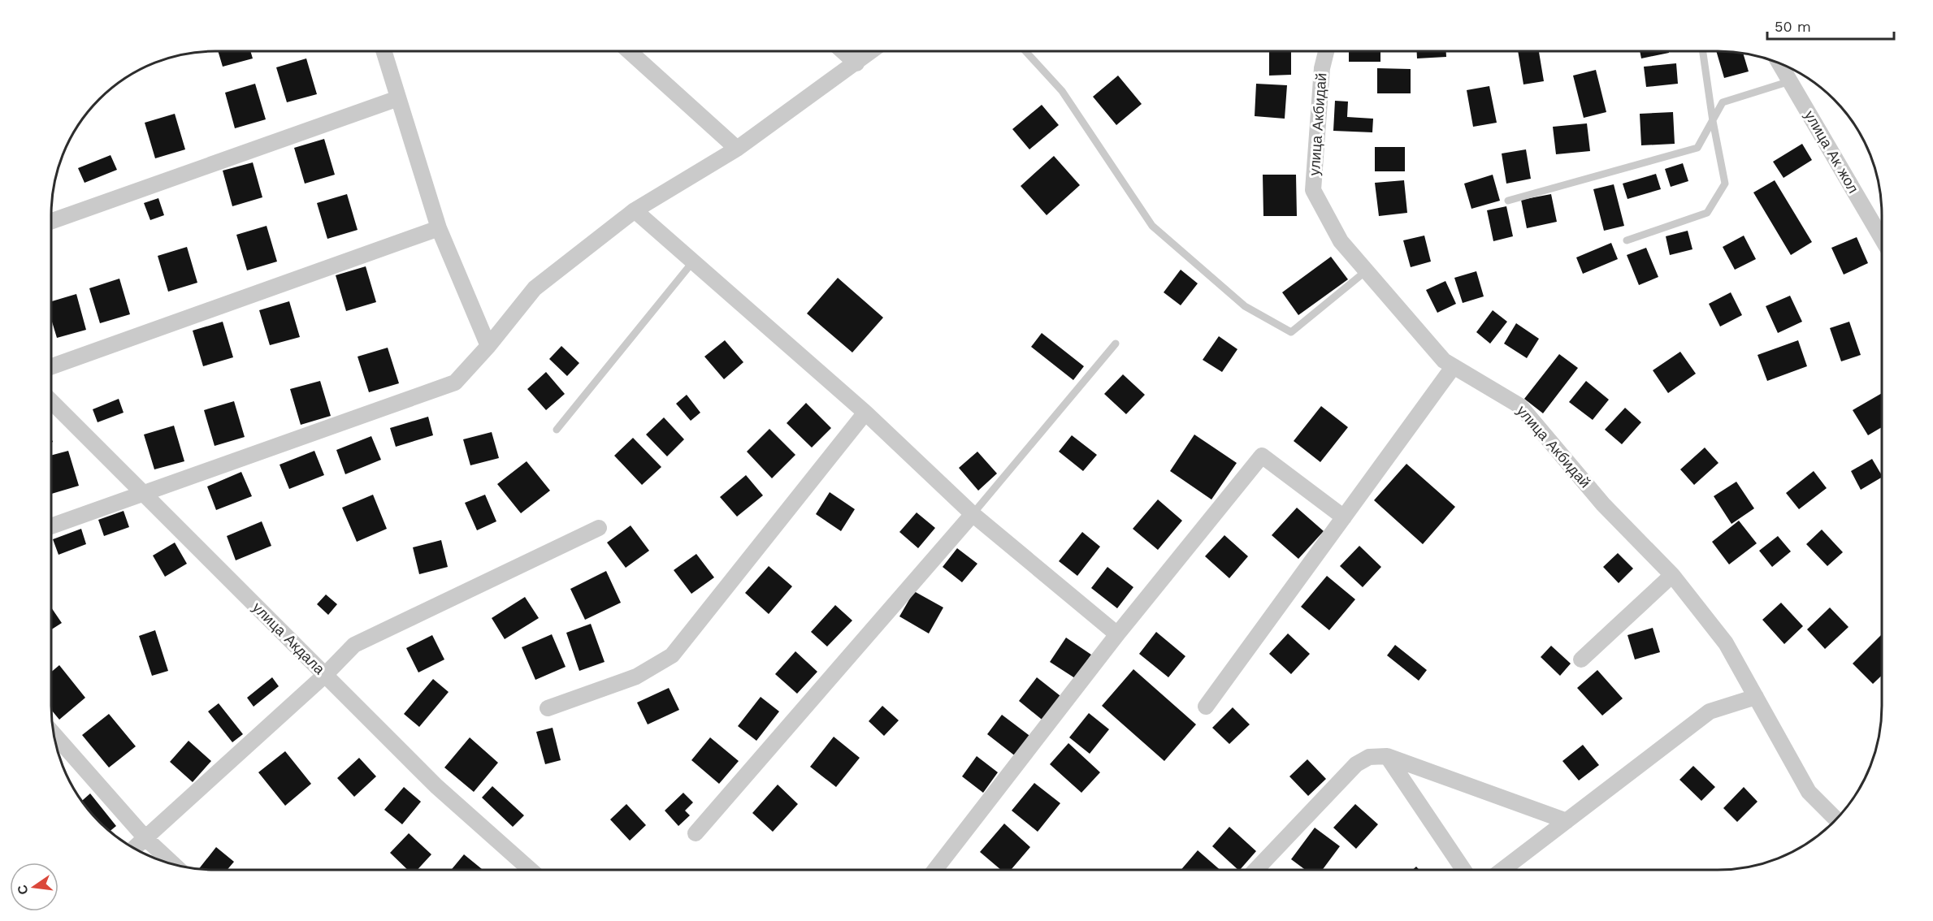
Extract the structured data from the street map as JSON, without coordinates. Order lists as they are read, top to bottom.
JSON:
{
  "streets": {
    "street": ["улица Акбидай", "улица Ак жол", "улица Акдала"]
  },
  "scale_bar": "50 m",
  "north": "left"
}
